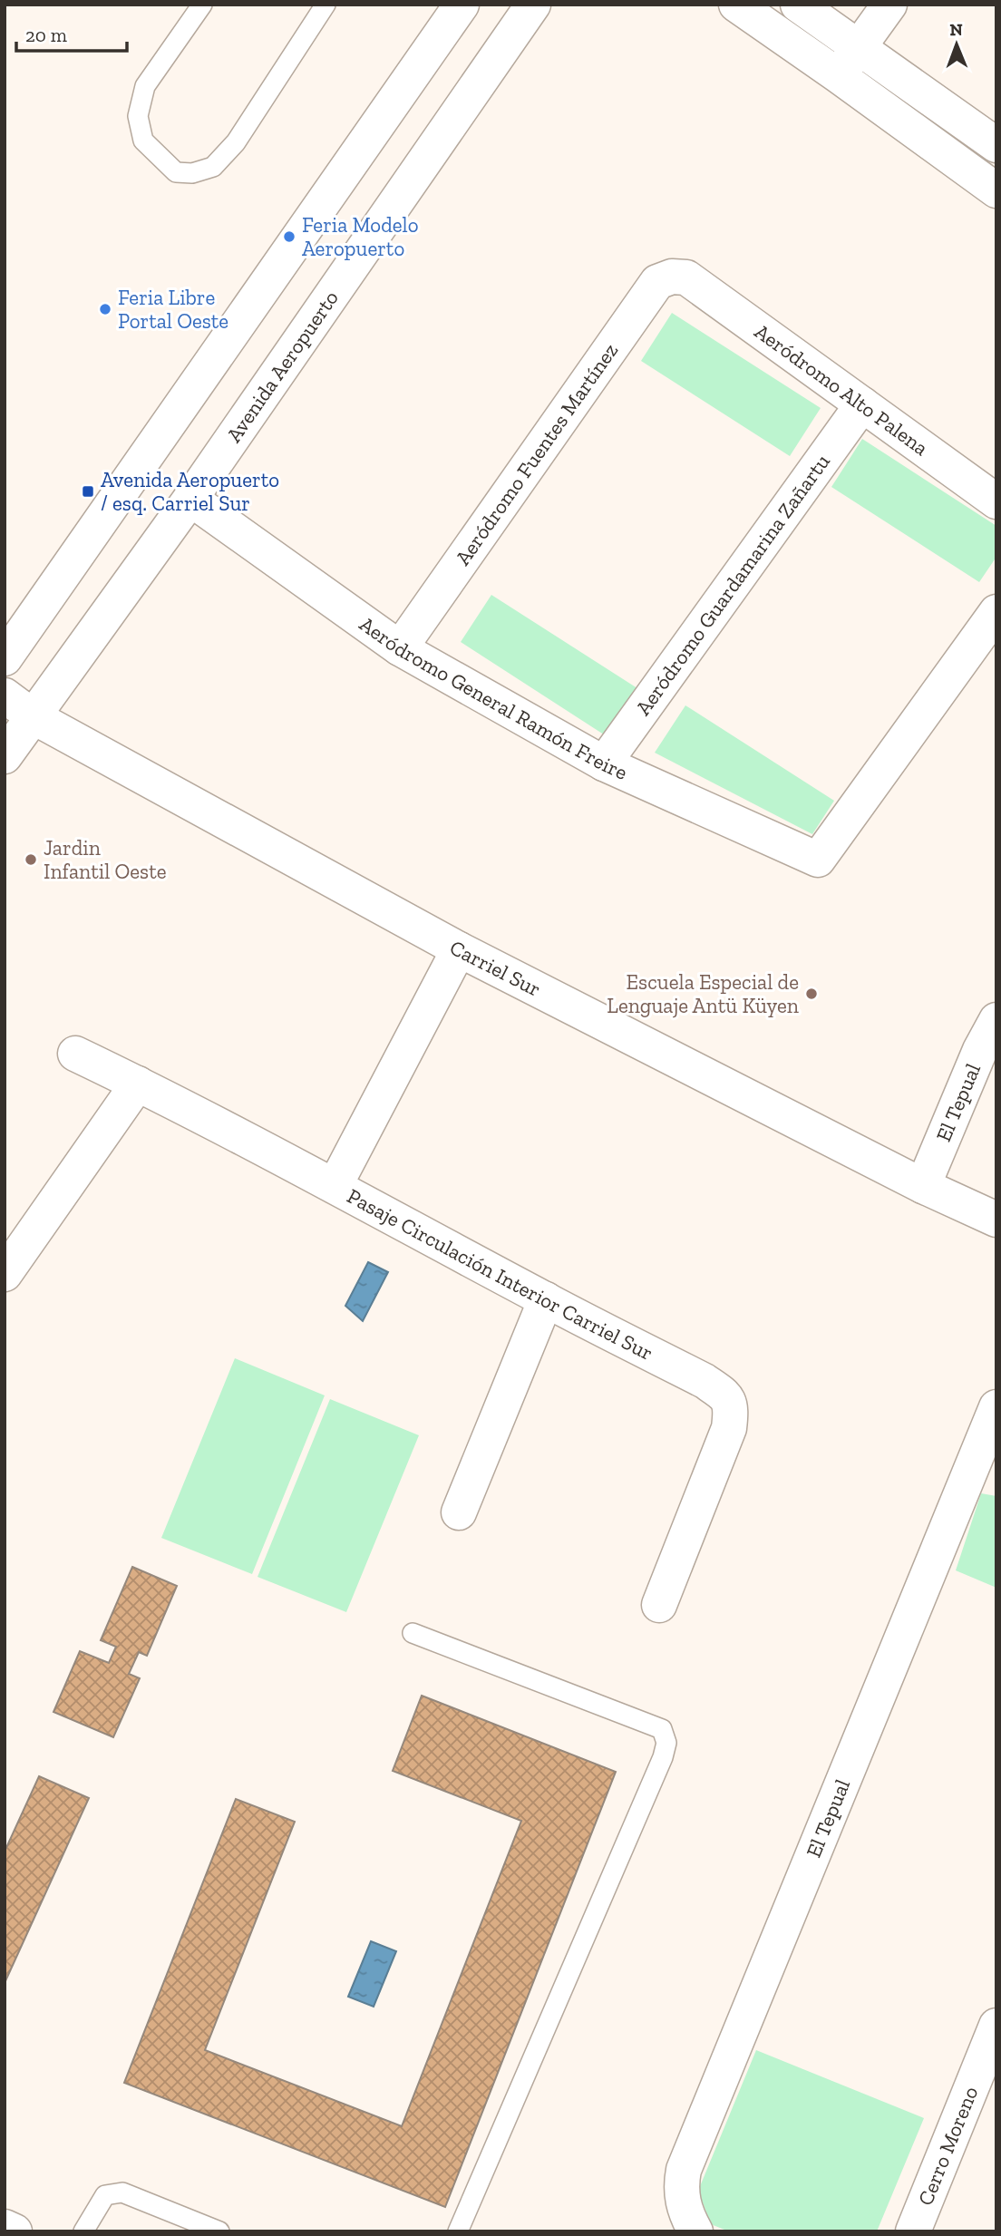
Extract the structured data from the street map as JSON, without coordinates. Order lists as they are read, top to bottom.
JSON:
{
  "streets": {
    "street": [
      "Avenida Aeropuerto",
      "Aeródromo Alto Palena",
      "Aeródromo Fuentes Martínez",
      "Aeródromo Guardamarina Zañartu",
      "Aeródromo General Ramón Freire",
      "Carriel Sur",
      "El Tepual",
      "Pasaje Circulación Interior Carriel Sur",
      "Cerro Moreno"
    ]
  },
  "crossings": [
    ["Avenida Aeropuerto", "Aeródromo General Ramón Freire"],
    ["Avenida Aeropuerto", "Carriel Sur"],
    ["Aeródromo Alto Palena", "Aeródromo Fuentes Martínez"],
    ["Aeródromo Alto Palena", "Aeródromo Guardamarina Zañartu"],
    ["Aeródromo Fuentes Martínez", "Aeródromo General Ramón Freire"],
    ["Aeródromo Guardamarina Zañartu", "Aeródromo General Ramón Freire"],
    ["Carriel Sur", "El Tepual"]
  ],
  "places": {
    "other": [
      "Feria Modelo Aeropuerto",
      "Feria Libre Portal Oeste",
      "Jardin Infantil Oeste",
      "Escuela Especial de Lenguaje Antü Küyen"
    ],
    "transit": ["Avenida Aeropuerto / esq. Carriel Sur"]
  },
  "scale_bar": "20 m",
  "north": "top"
}
